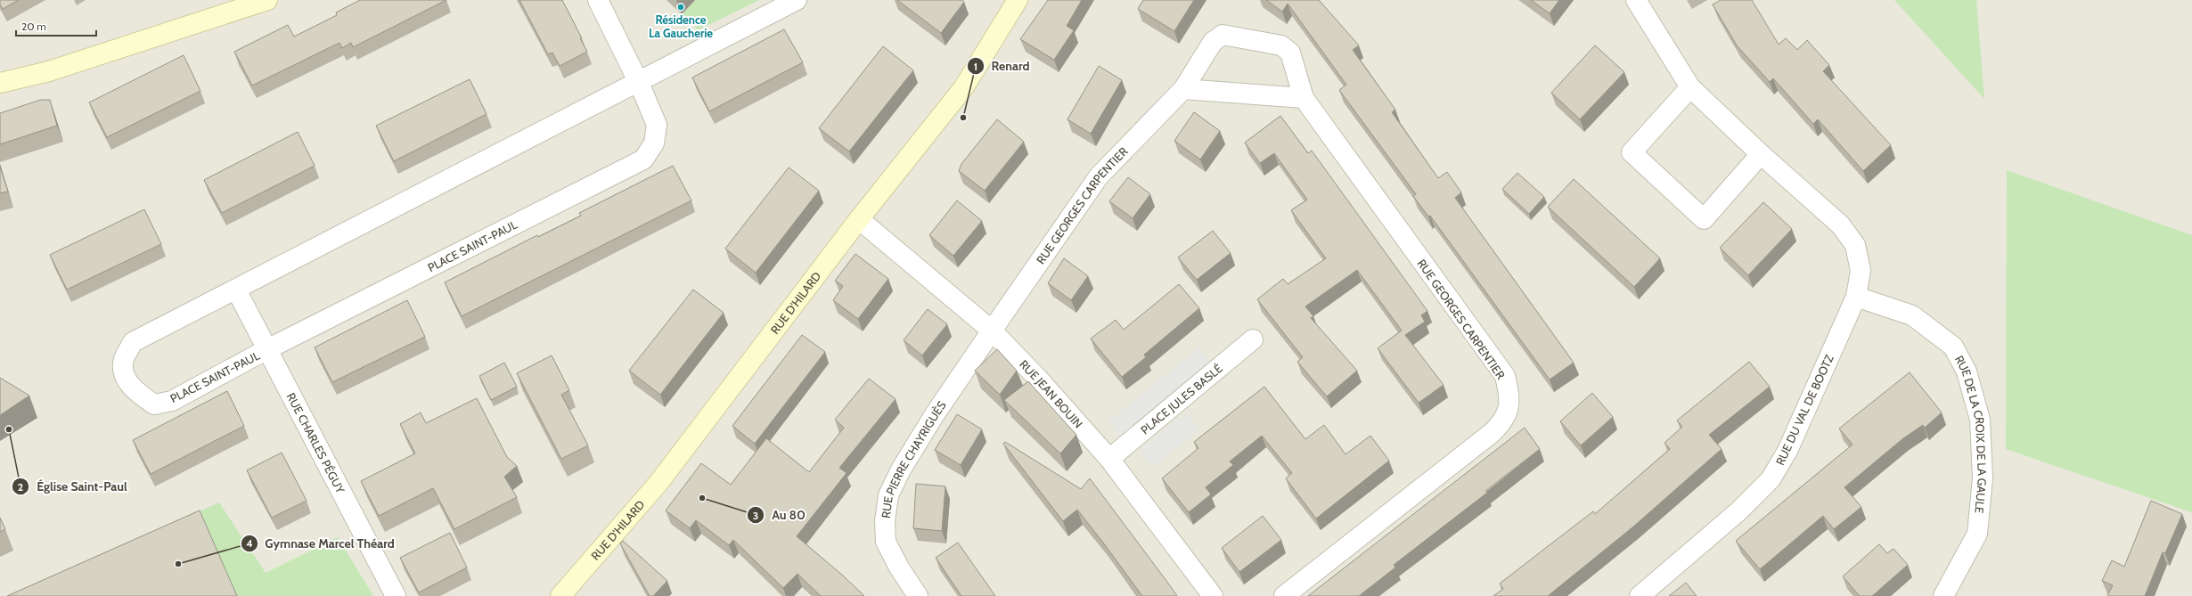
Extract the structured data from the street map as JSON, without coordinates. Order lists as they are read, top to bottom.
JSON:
{
  "streets": {
    "street": [
      "RUE GEORGES CARPENTIER",
      "PLACE SAINT-PAUL",
      "RUE D'HILARD",
      "RUE JEAN BOUIN",
      "PLACE JULES BASLÉ",
      "RUE DU VAL DE BOOTZ",
      "RUE DE LA CROIX DE LA GAULE",
      "RUE CHARLES PÉGUY",
      "RUE PIERRE CHAYRIGUÈS"
    ]
  },
  "crossings": [
    ["RUE GEORGES CARPENTIER", "RUE JEAN BOUIN"],
    ["RUE GEORGES CARPENTIER", "RUE PIERRE CHAYRIGUÈS"],
    ["PLACE SAINT-PAUL", "RUE CHARLES PÉGUY"],
    ["RUE D'HILARD", "RUE JEAN BOUIN"],
    ["RUE JEAN BOUIN", "PLACE JULES BASLÉ"],
    ["RUE JEAN BOUIN", "RUE PIERRE CHAYRIGUÈS"],
    ["RUE DU VAL DE BOOTZ", "RUE DE LA CROIX DE LA GAULE"]
  ],
  "places": [
    "Résidence La Gaucherie",
    "Renard",
    "Église Saint-Paul",
    "Au 80",
    "Gymnase Marcel Théard"
  ],
  "scale_bar": "20 m"
}
